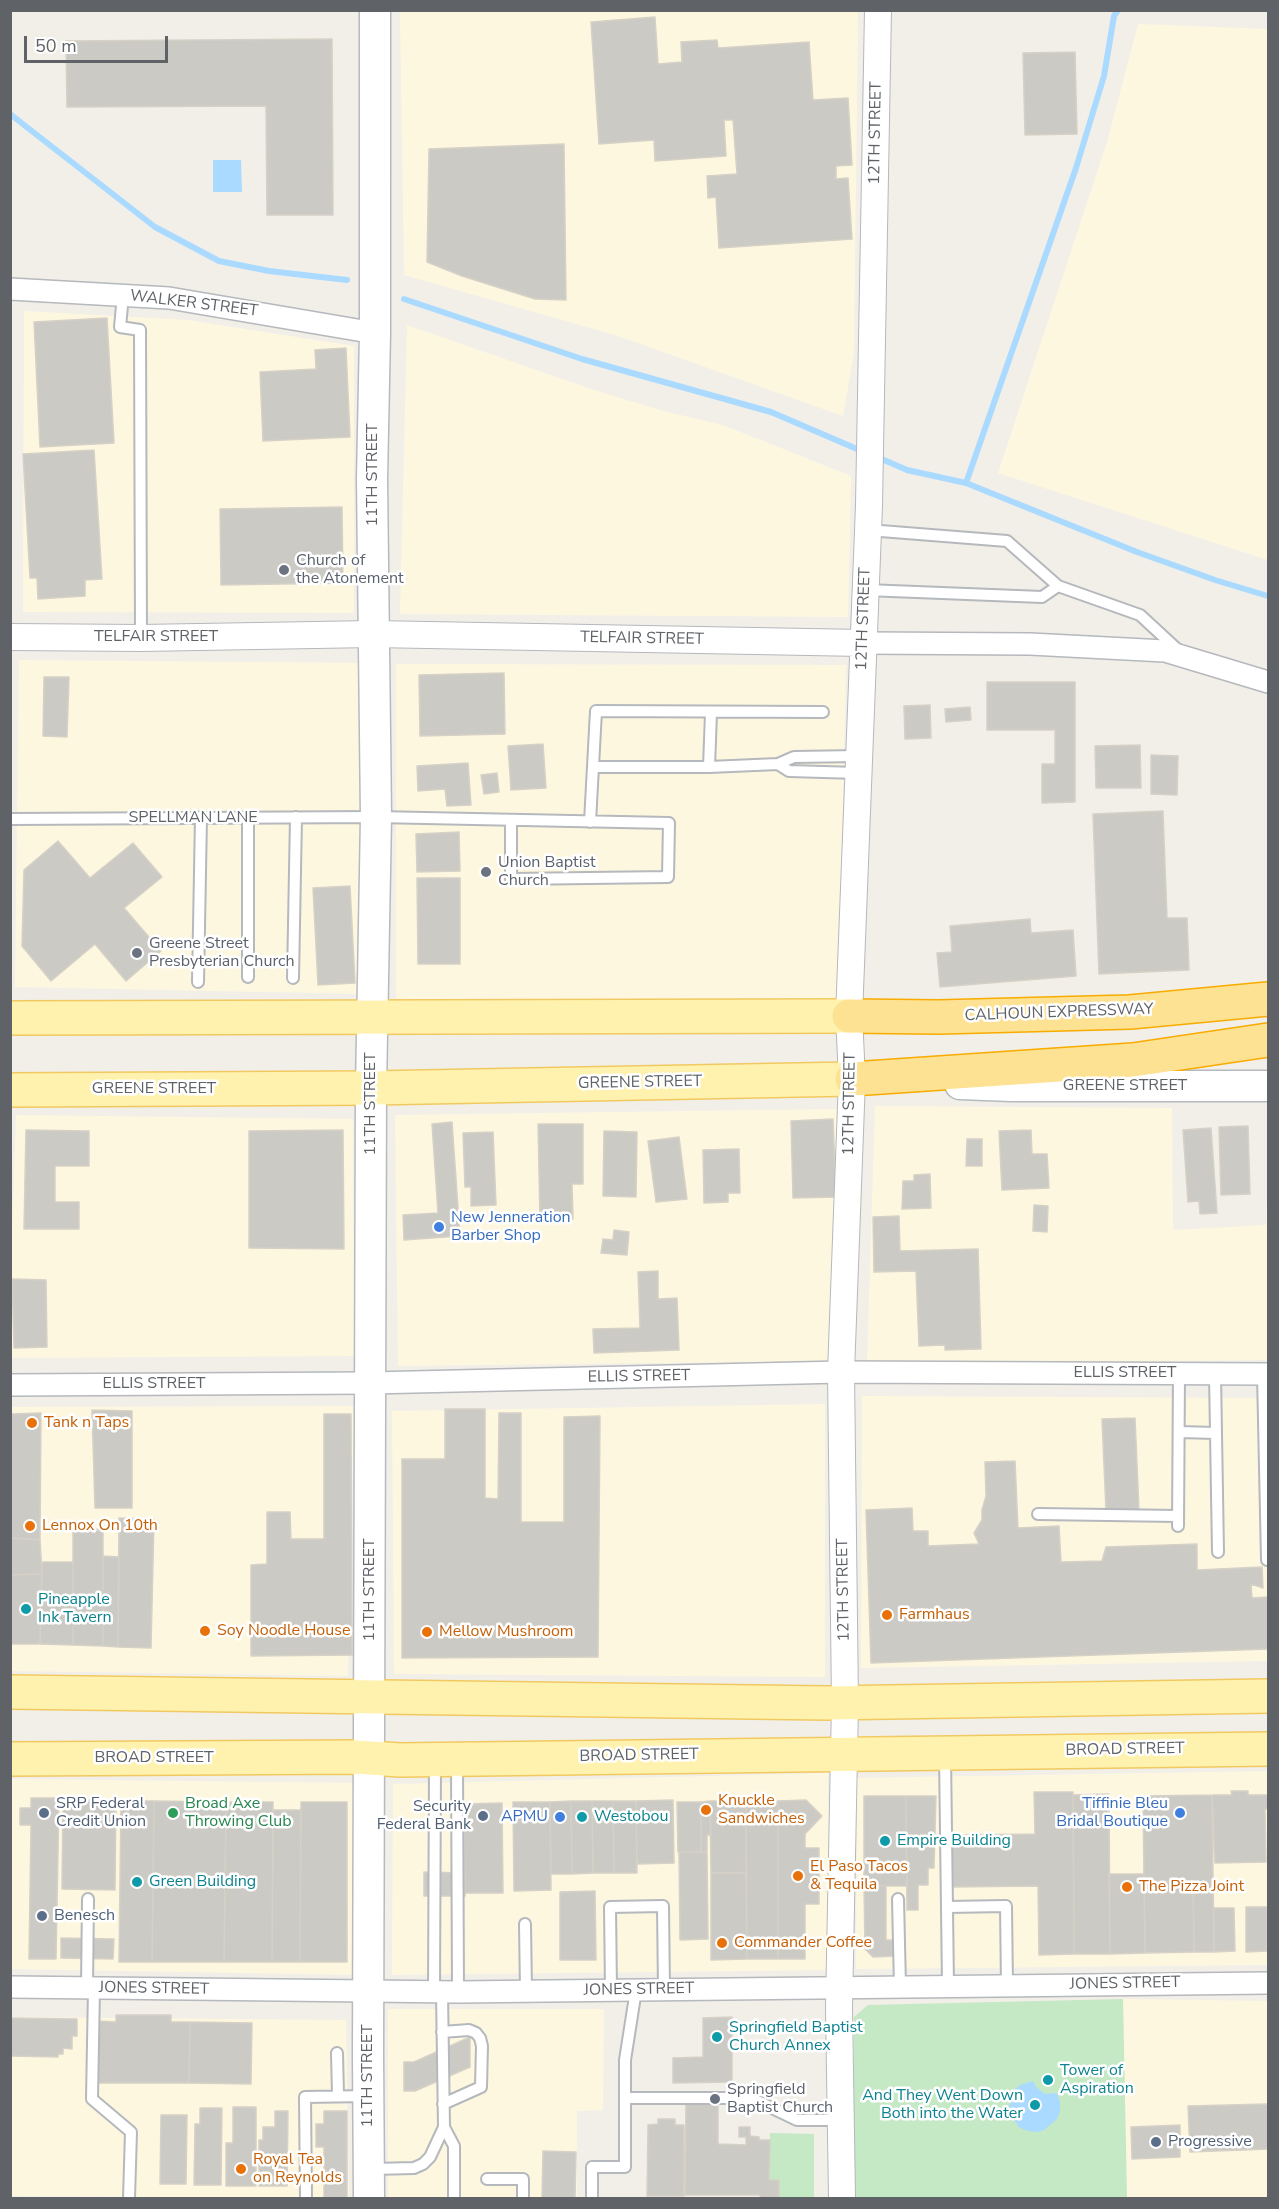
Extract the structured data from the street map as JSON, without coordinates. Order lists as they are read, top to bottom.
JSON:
{
  "streets": {
    "highway": ["CALHOUN EXPRESSWAY"],
    "main road": ["11TH STREET", "GREENE STREET", "BROAD STREET"],
    "street": [
      "12TH STREET",
      "WALKER STREET",
      "TELFAIR STREET",
      "ELLIS STREET",
      "JONES STREET"
    ],
    "lane": ["SPELLMAN LANE"]
  },
  "crossings": [
    ["12TH STREET", "TELFAIR STREET"],
    ["12TH STREET", "CALHOUN EXPRESSWAY"],
    ["12TH STREET", "GREENE STREET"],
    ["12TH STREET", "ELLIS STREET"],
    ["12TH STREET", "BROAD STREET"],
    ["12TH STREET", "JONES STREET"],
    ["WALKER STREET", "11TH STREET"],
    ["11TH STREET", "TELFAIR STREET"],
    ["11TH STREET", "SPELLMAN LANE"],
    ["11TH STREET", "GREENE STREET"],
    ["11TH STREET", "ELLIS STREET"],
    ["11TH STREET", "BROAD STREET"],
    ["11TH STREET", "JONES STREET"]
  ],
  "places": [
    "Church of the Atonement",
    "Union Baptist Church",
    "Greene Street Presbyterian Church",
    "New Jenneration Barber Shop",
    "Tank n Taps",
    "Lennox On 10th",
    "Pineapple Ink Tavern",
    "Farmhaus",
    "Soy Noodle House",
    "Mellow Mushroom",
    "Knuckle Sandwiches",
    "SRP Federal Credit Union",
    "Broad Axe Throwing Club",
    "Tiffinie Bleu Bridal Boutique",
    "Security Federal Bank",
    "APMU",
    "Westobou",
    "Empire Building",
    "El Paso Tacos & Tequila",
    "Green Building",
    "The Pizza Joint",
    "Benesch",
    "Commander Coffee",
    "Springfield Baptist Church Annex",
    "Tower of Aspiration",
    "Springfield Baptist Church",
    "And They Went Down Both into the Water",
    "Progressive",
    "Royal Tea on Reynolds"
  ],
  "scale_bar": "50 m"
}
